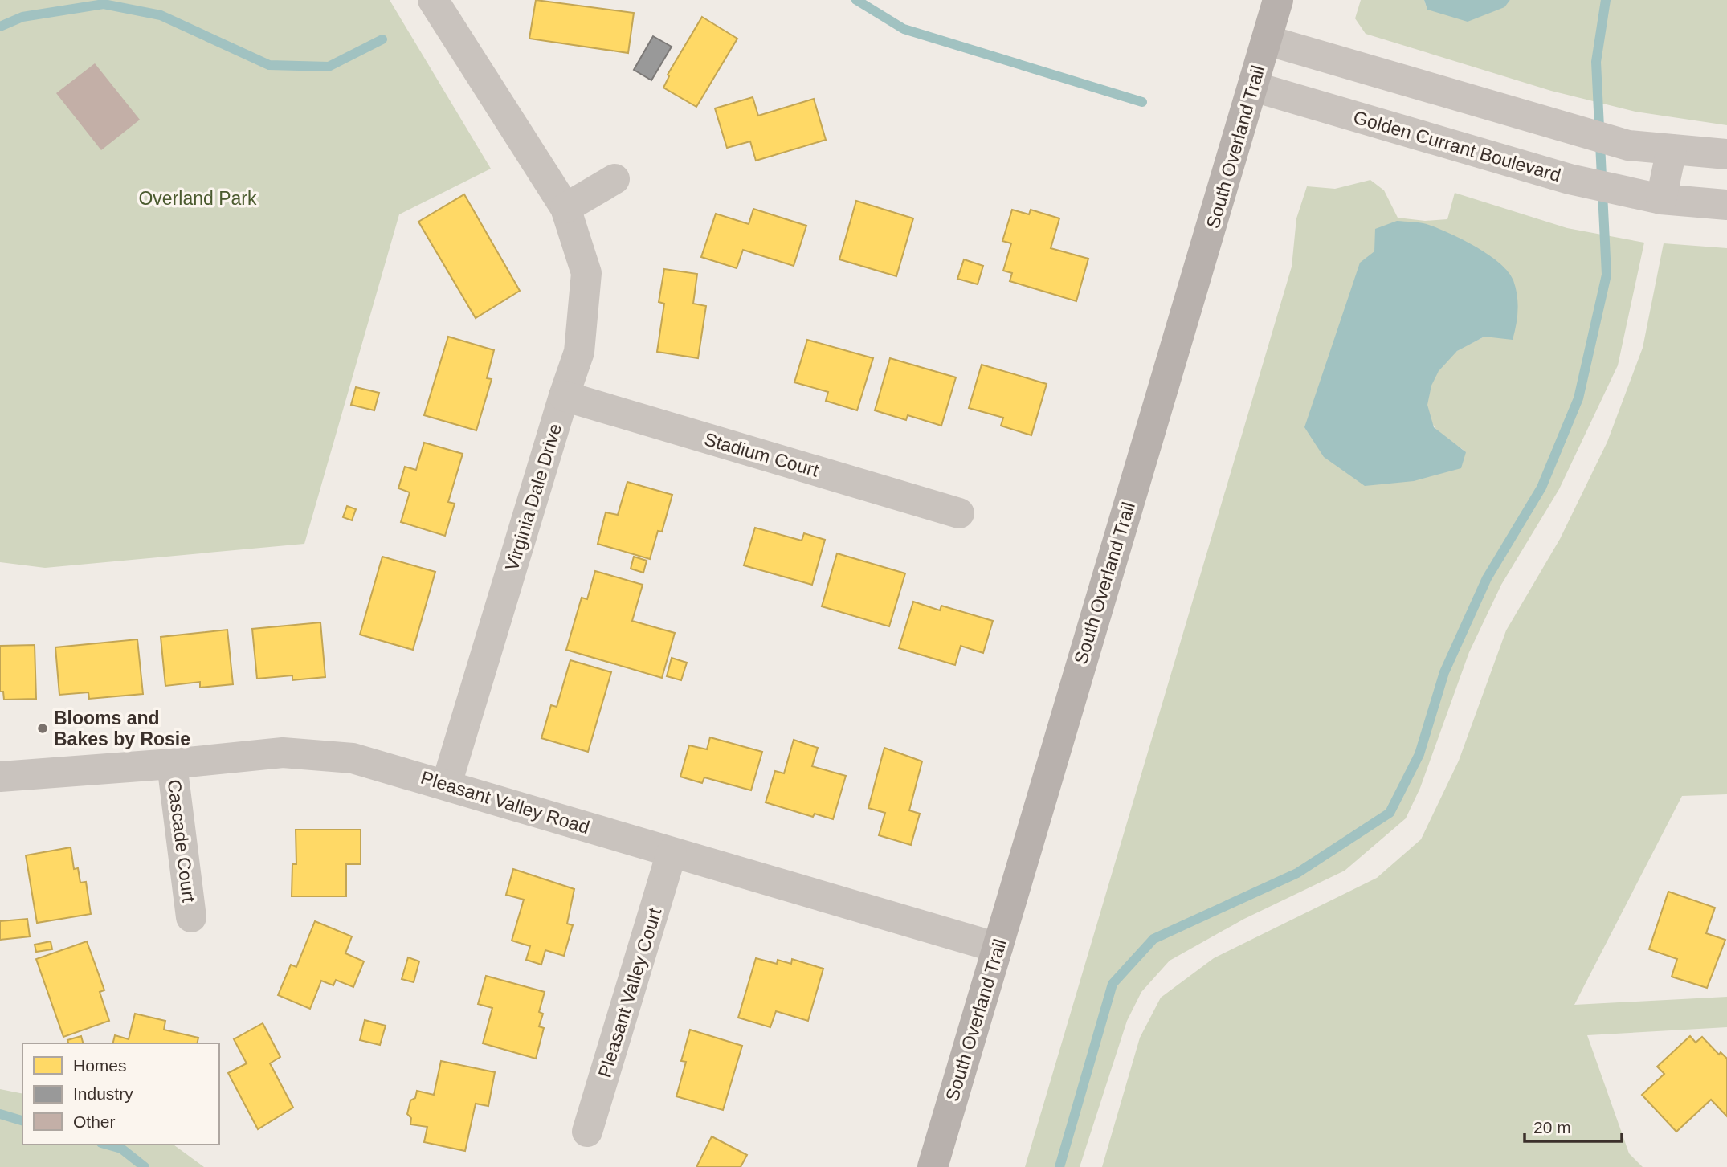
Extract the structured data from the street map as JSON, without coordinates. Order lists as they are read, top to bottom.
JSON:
{
  "streets": {
    "main road": ["South Overland Trail"],
    "street": [
      "Golden Currant Boulevard",
      "Stadium Court",
      "Virginia Dale Drive",
      "Pleasant Valley Road",
      "Cascade Court",
      "Pleasant Valley Court"
    ]
  },
  "crossings": [
    ["Golden Currant Boulevard", "South Overland Trail"],
    ["South Overland Trail", "Pleasant Valley Road"],
    ["Stadium Court", "Virginia Dale Drive"],
    ["Virginia Dale Drive", "Pleasant Valley Road"],
    ["Pleasant Valley Road", "Cascade Court"],
    ["Pleasant Valley Road", "Pleasant Valley Court"]
  ],
  "parks": ["Overland Park"],
  "places": ["Blooms and Bakes by Rosie"],
  "legend": ["Homes", "Industry", "Other"],
  "scale_bar": "20 m"
}
